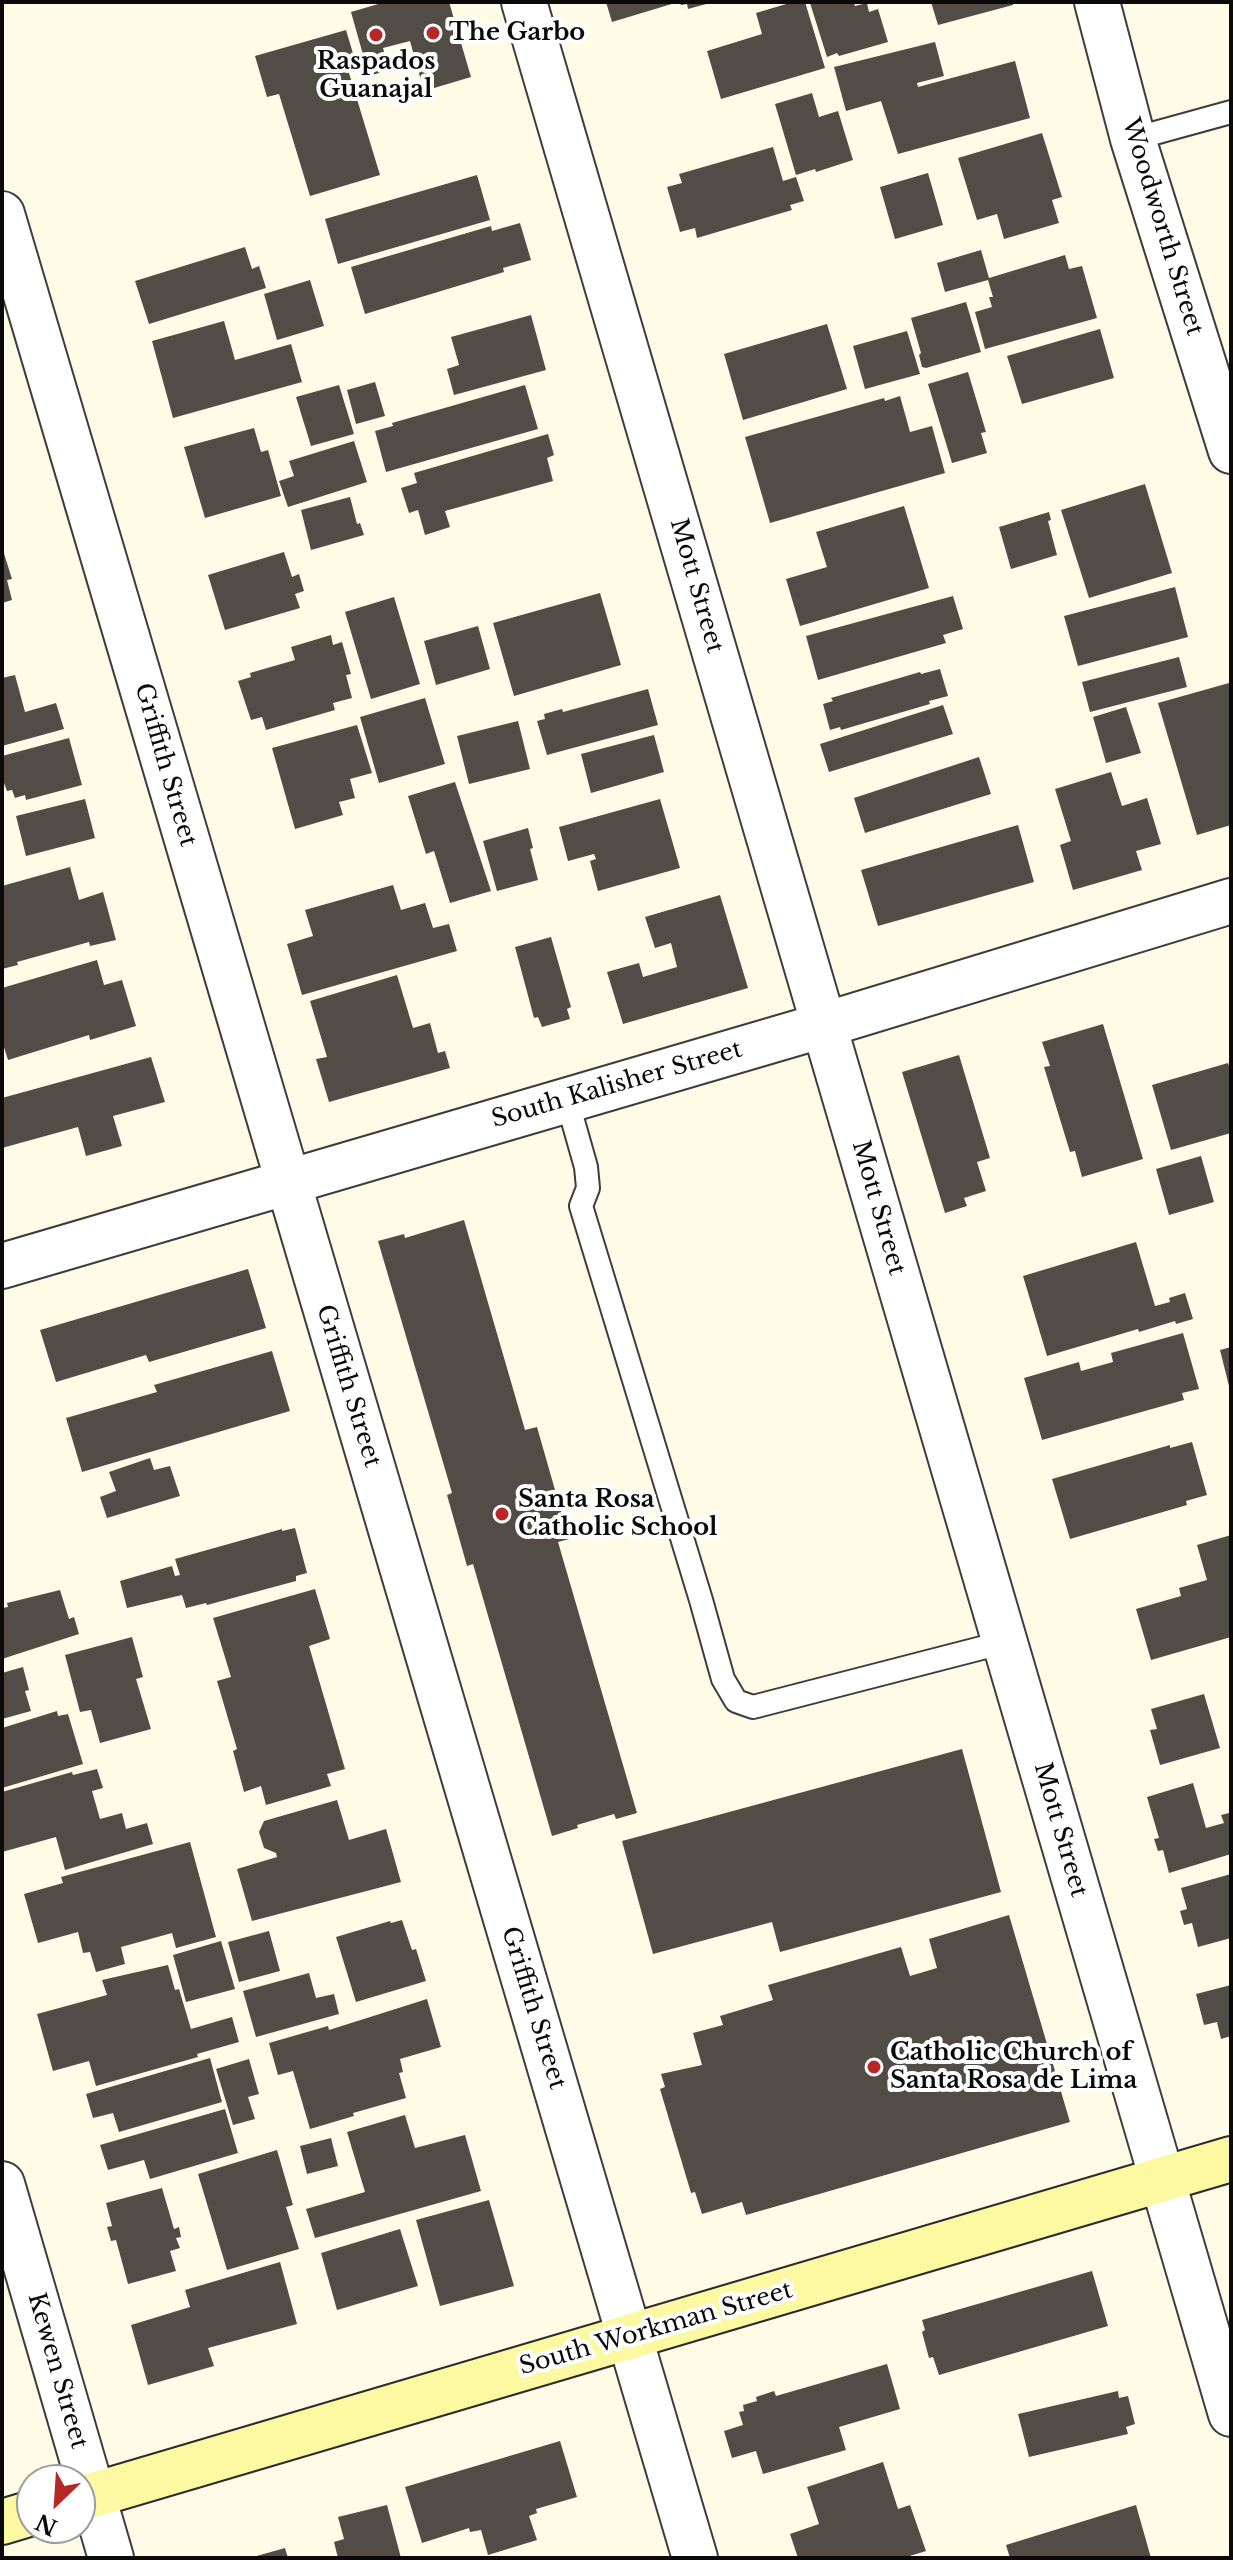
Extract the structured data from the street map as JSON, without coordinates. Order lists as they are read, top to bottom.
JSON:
{
  "streets": {
    "main road": ["South Workman Street"],
    "street": [
      "Woodworth Street",
      "Mott Street",
      "Griffith Street",
      "South Kalisher Street",
      "Kewen Street"
    ]
  },
  "crossings": [
    ["Mott Street", "South Kalisher Street"],
    ["Mott Street", "South Workman Street"],
    ["Griffith Street", "South Kalisher Street"],
    ["Griffith Street", "South Workman Street"]
  ],
  "places": [
    "The Garbo",
    "Raspados Guanajal",
    "Santa Rosa Catholic School",
    "Catholic Church of Santa Rosa de Lima"
  ],
  "north": "bottom left"
}
